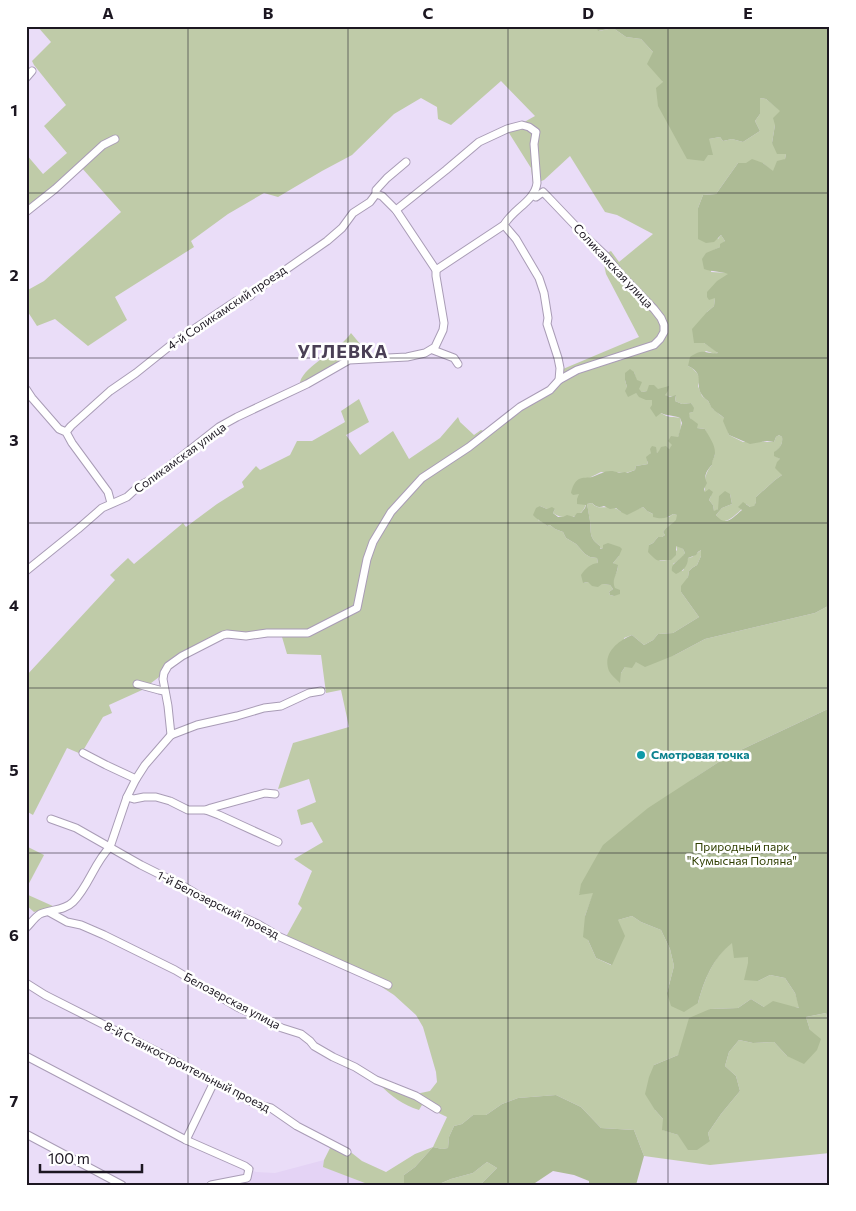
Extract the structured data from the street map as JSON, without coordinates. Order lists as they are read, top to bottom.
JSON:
{
  "streets": {
    "street": [
      "Соликамская улица",
      "4-й Соликамский проезд",
      "1-й Белозерский проезд",
      "Белозерская улица",
      "8-й Станкостроительный проезд"
    ]
  },
  "districts": ["УГЛЕВКА"],
  "parks": ["Природный парк \"Кумысная Поляна\""],
  "places": ["Смотровая точка"],
  "scale_bar": "100 m",
  "grid": {
    "columns": [
      "A",
      "B",
      "C",
      "D",
      "E"
    ],
    "rows": [
      "1",
      "2",
      "3",
      "4",
      "5",
      "6",
      "7"
    ]
  }
}
